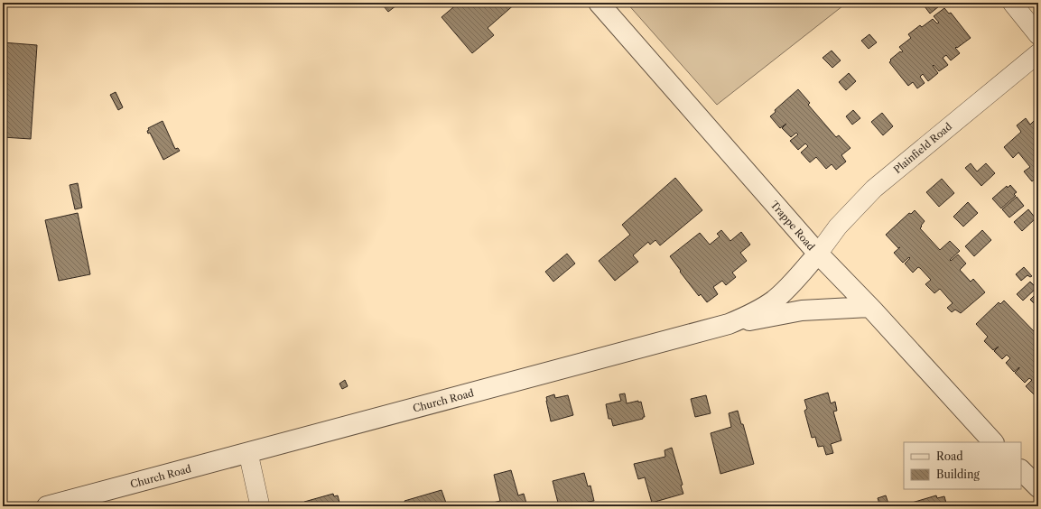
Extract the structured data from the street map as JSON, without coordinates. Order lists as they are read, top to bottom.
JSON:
{
  "streets": {
    "street": ["Plainfield Road", "Trappe Road", "Church Road"]
  },
  "crossings": [
    ["Plainfield Road", "Trappe Road"],
    ["Plainfield Road", "Church Road"],
    ["Trappe Road", "Church Road"]
  ],
  "legend": ["Road", "Building"]
}
